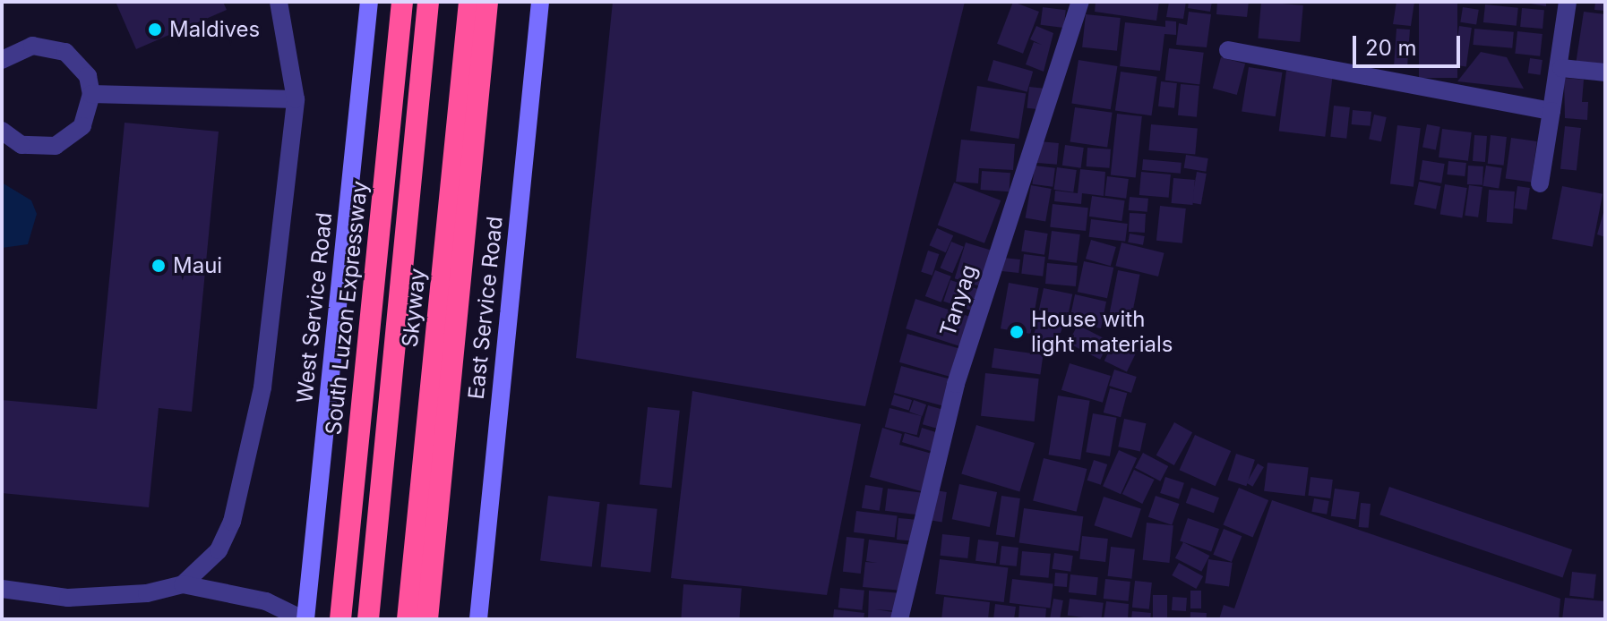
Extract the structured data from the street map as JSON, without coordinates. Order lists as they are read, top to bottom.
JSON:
{
  "streets": {
    "highway": ["South Luzon Expressway", "Skyway"],
    "main road": ["West Service Road", "East Service Road"],
    "street": ["Tanyag"]
  },
  "places": ["Maldives", "Maui", "House with light materials"],
  "scale_bar": "20 m"
}
